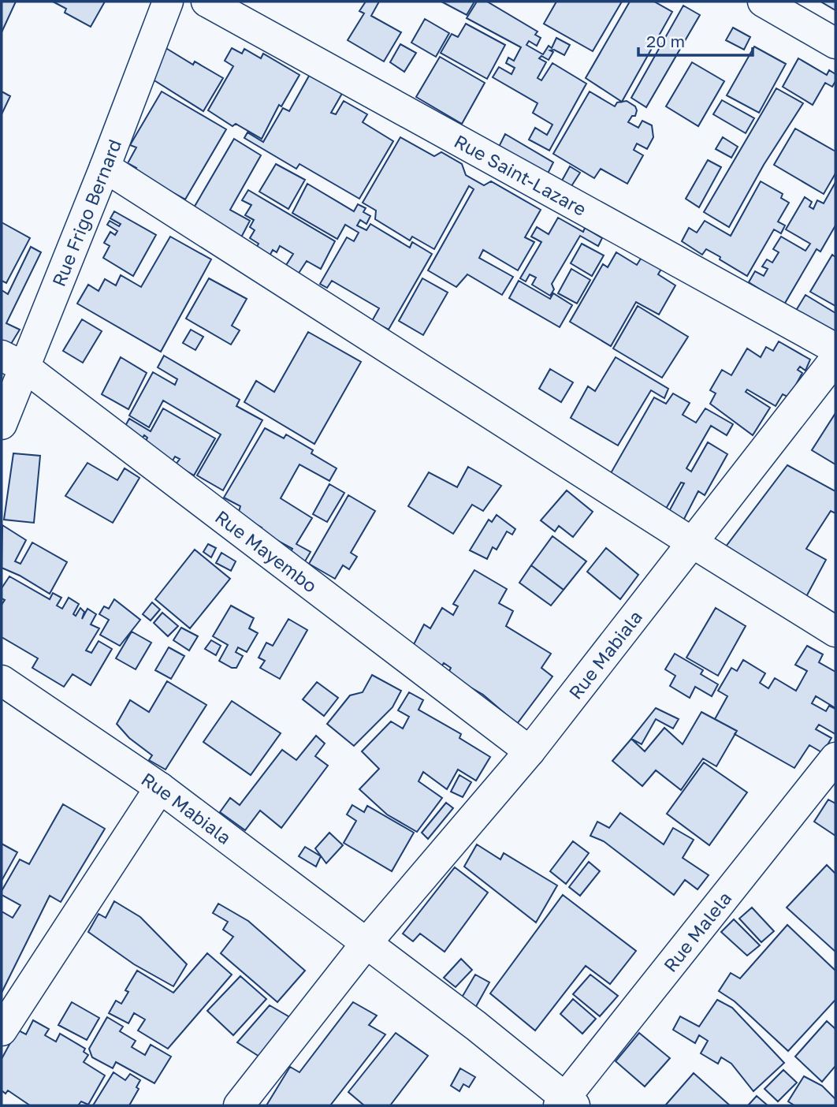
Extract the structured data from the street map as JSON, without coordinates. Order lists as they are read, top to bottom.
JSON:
{
  "streets": {
    "street": [
      "Rue Saint-Lazare",
      "Rue Frigo Bernard",
      "Rue Mayembo",
      "Rue Mabiala",
      "Rue Malela"
    ]
  },
  "crossings": [
    ["Rue Frigo Bernard", "Rue Mayembo"],
    ["Rue Mayembo", "Rue Mabiala"],
    ["Rue Mabiala", "Rue Malela"]
  ],
  "scale_bar": "20 m"
}
